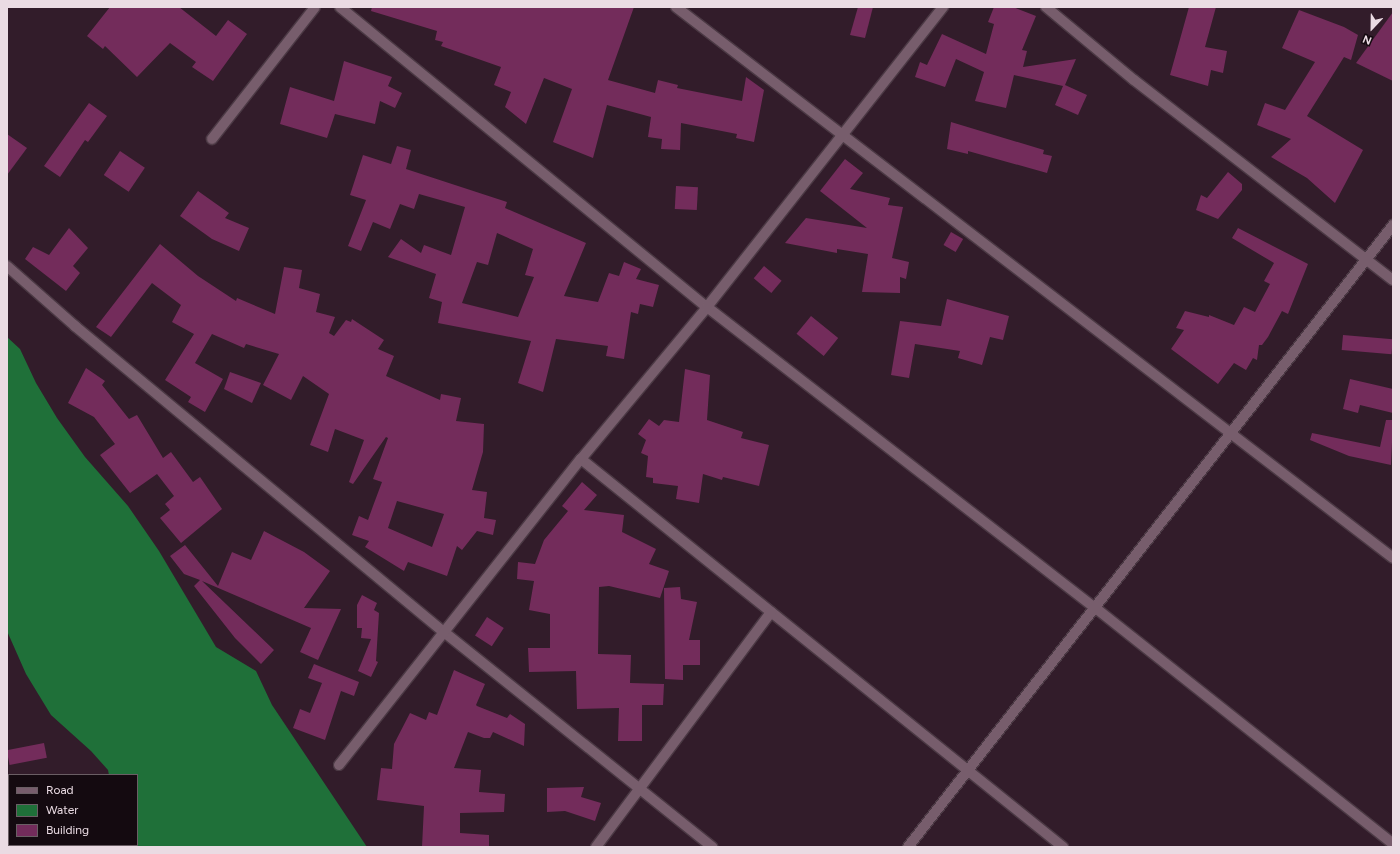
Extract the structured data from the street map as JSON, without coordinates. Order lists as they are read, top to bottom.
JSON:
{
  "legend": ["Road", "Water", "Building"],
  "north": "bottom"
}
